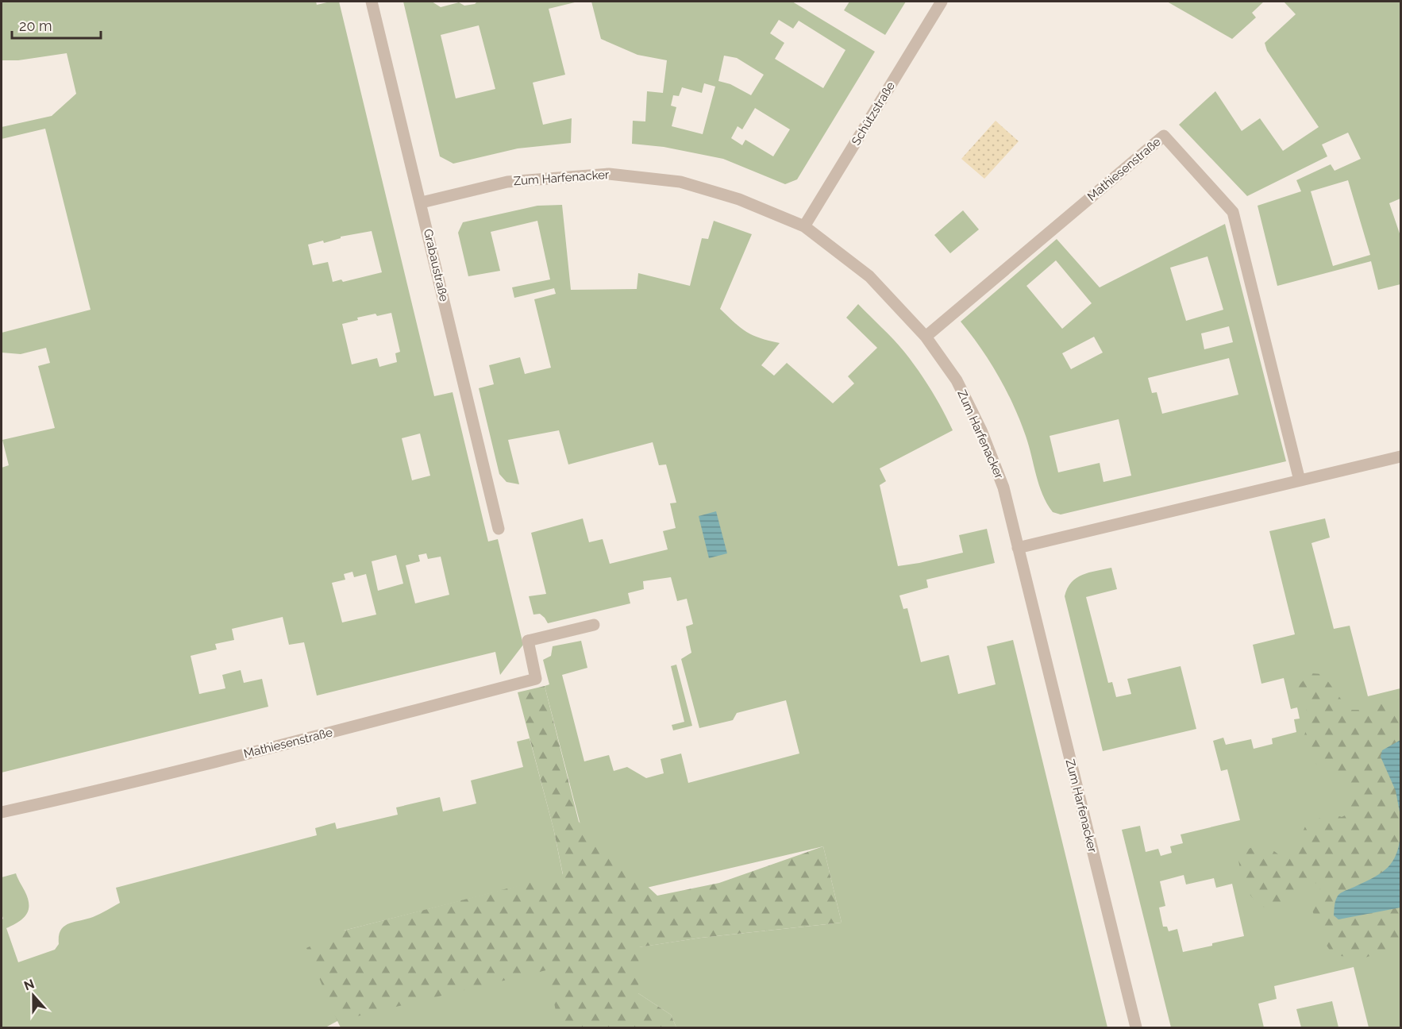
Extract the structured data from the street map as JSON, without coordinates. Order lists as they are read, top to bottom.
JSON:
{
  "streets": {
    "street": [
      "Schützstraße",
      "Mathiesenstraße",
      "Zum Harfenacker",
      "Grabaustraße"
    ]
  },
  "crossings": [
    ["Schützstraße", "Zum Harfenacker"],
    ["Mathiesenstraße", "Zum Harfenacker"],
    ["Zum Harfenacker", "Grabaustraße"]
  ],
  "scale_bar": "20 m",
  "north": "top"
}
